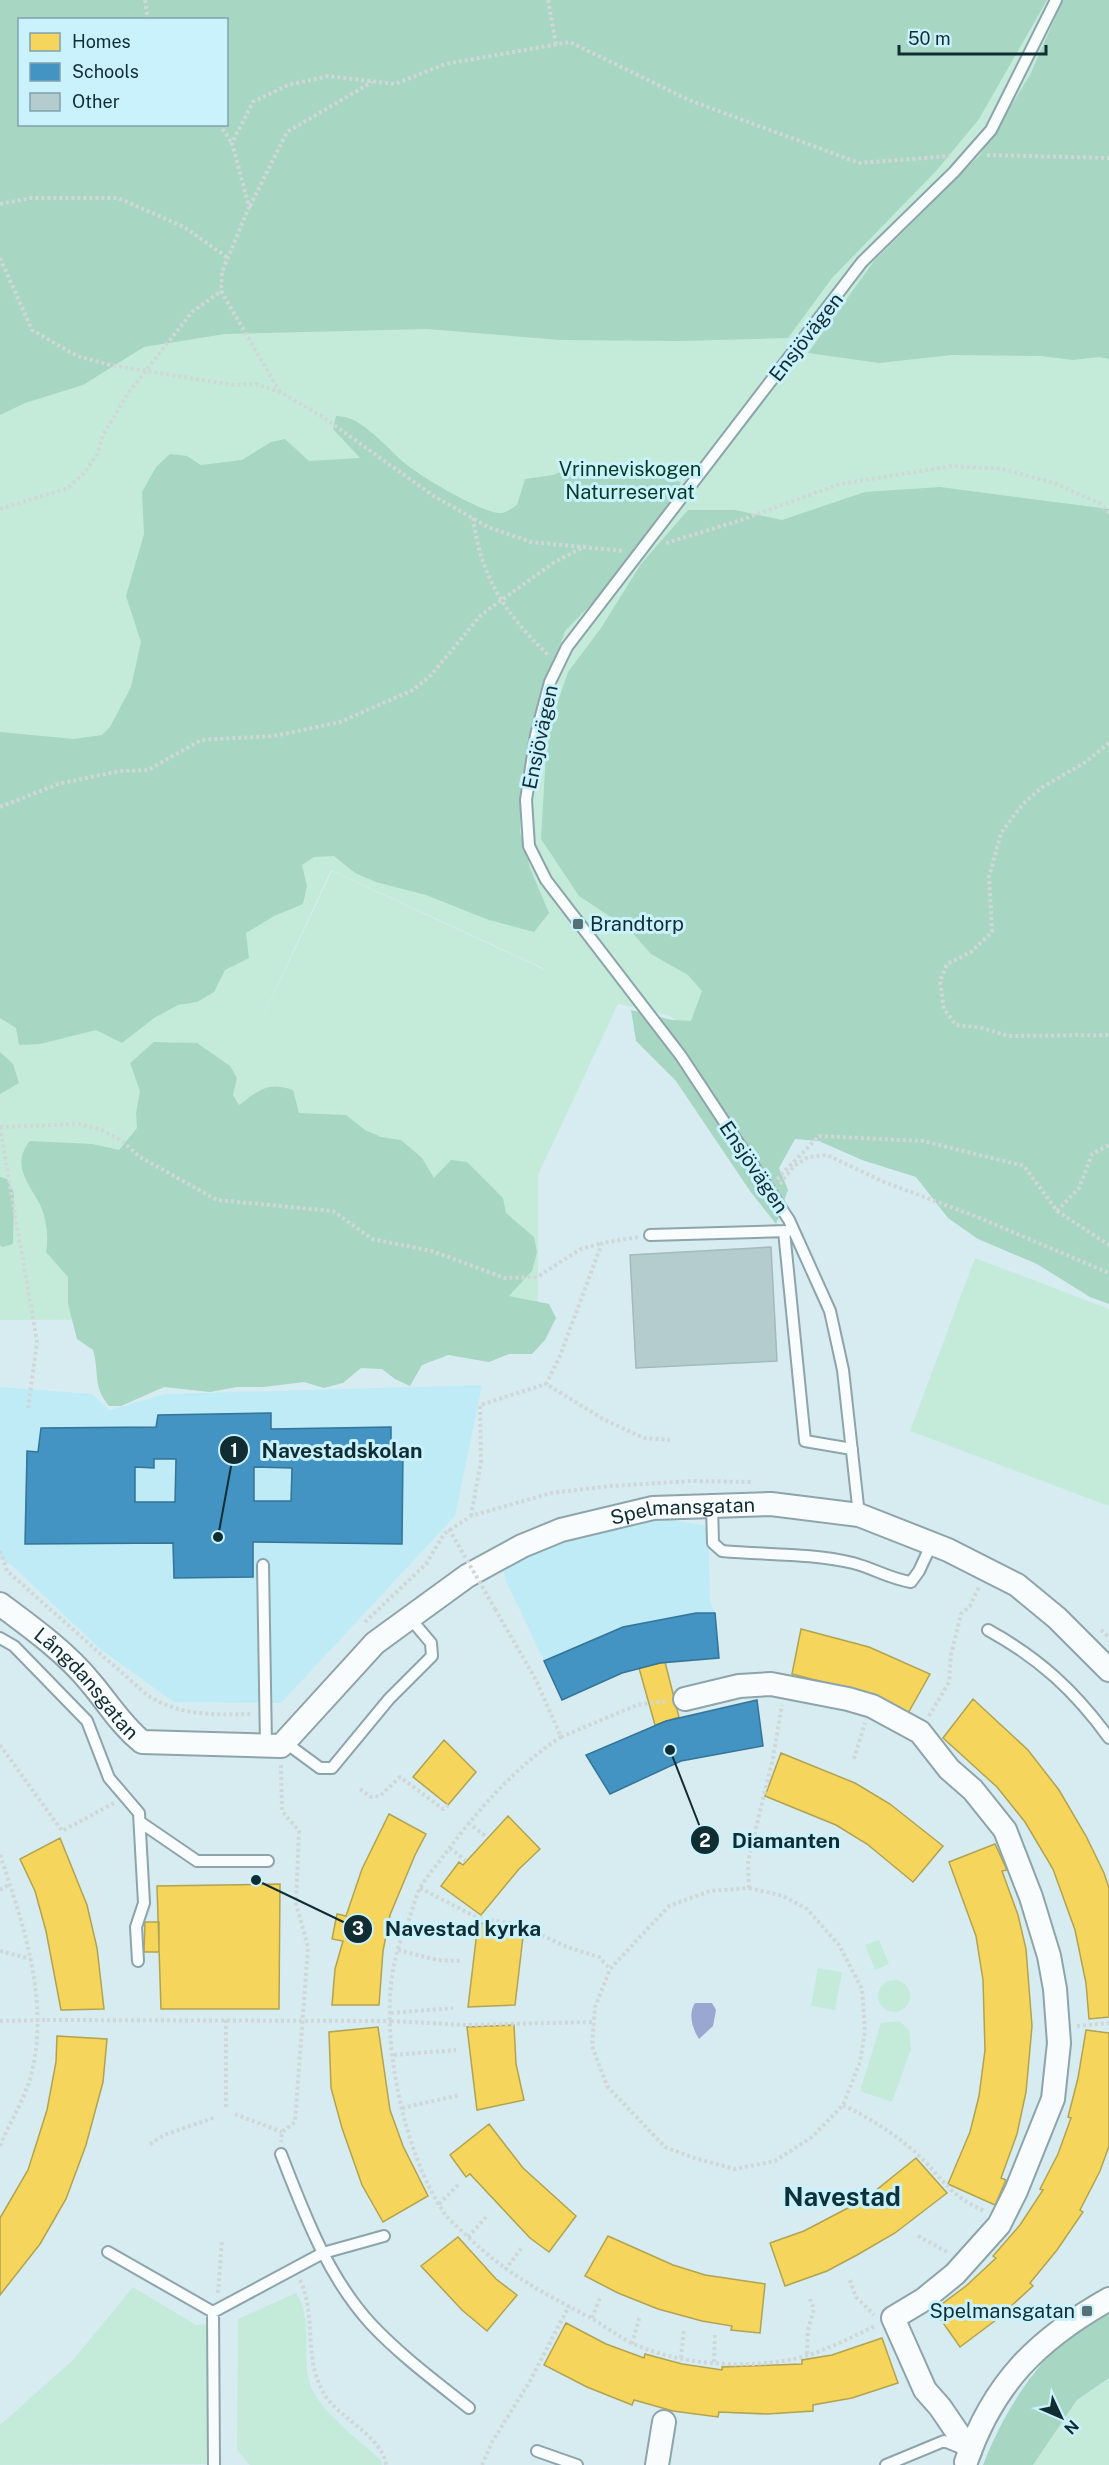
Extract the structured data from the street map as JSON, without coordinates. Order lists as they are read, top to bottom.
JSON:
{
  "streets": {
    "street": ["Spelmansgatan", "Långdansgatan"],
    "lane": ["Ensjövägen"]
  },
  "crossings": [
    ["Ensjövägen", "Spelmansgatan"],
    ["Spelmansgatan", "Långdansgatan"]
  ],
  "districts": ["Navestad"],
  "parks": ["Vrinneviskogen Naturreservat"],
  "places": {
    "transit": ["Brandtorp", "Spelmansgatan"],
    "other": ["Navestadskolan", "Diamanten", "Navestad kyrka"]
  },
  "legend": ["Homes", "Schools", "Other"],
  "scale_bar": "50 m",
  "north": "bottom right"
}
